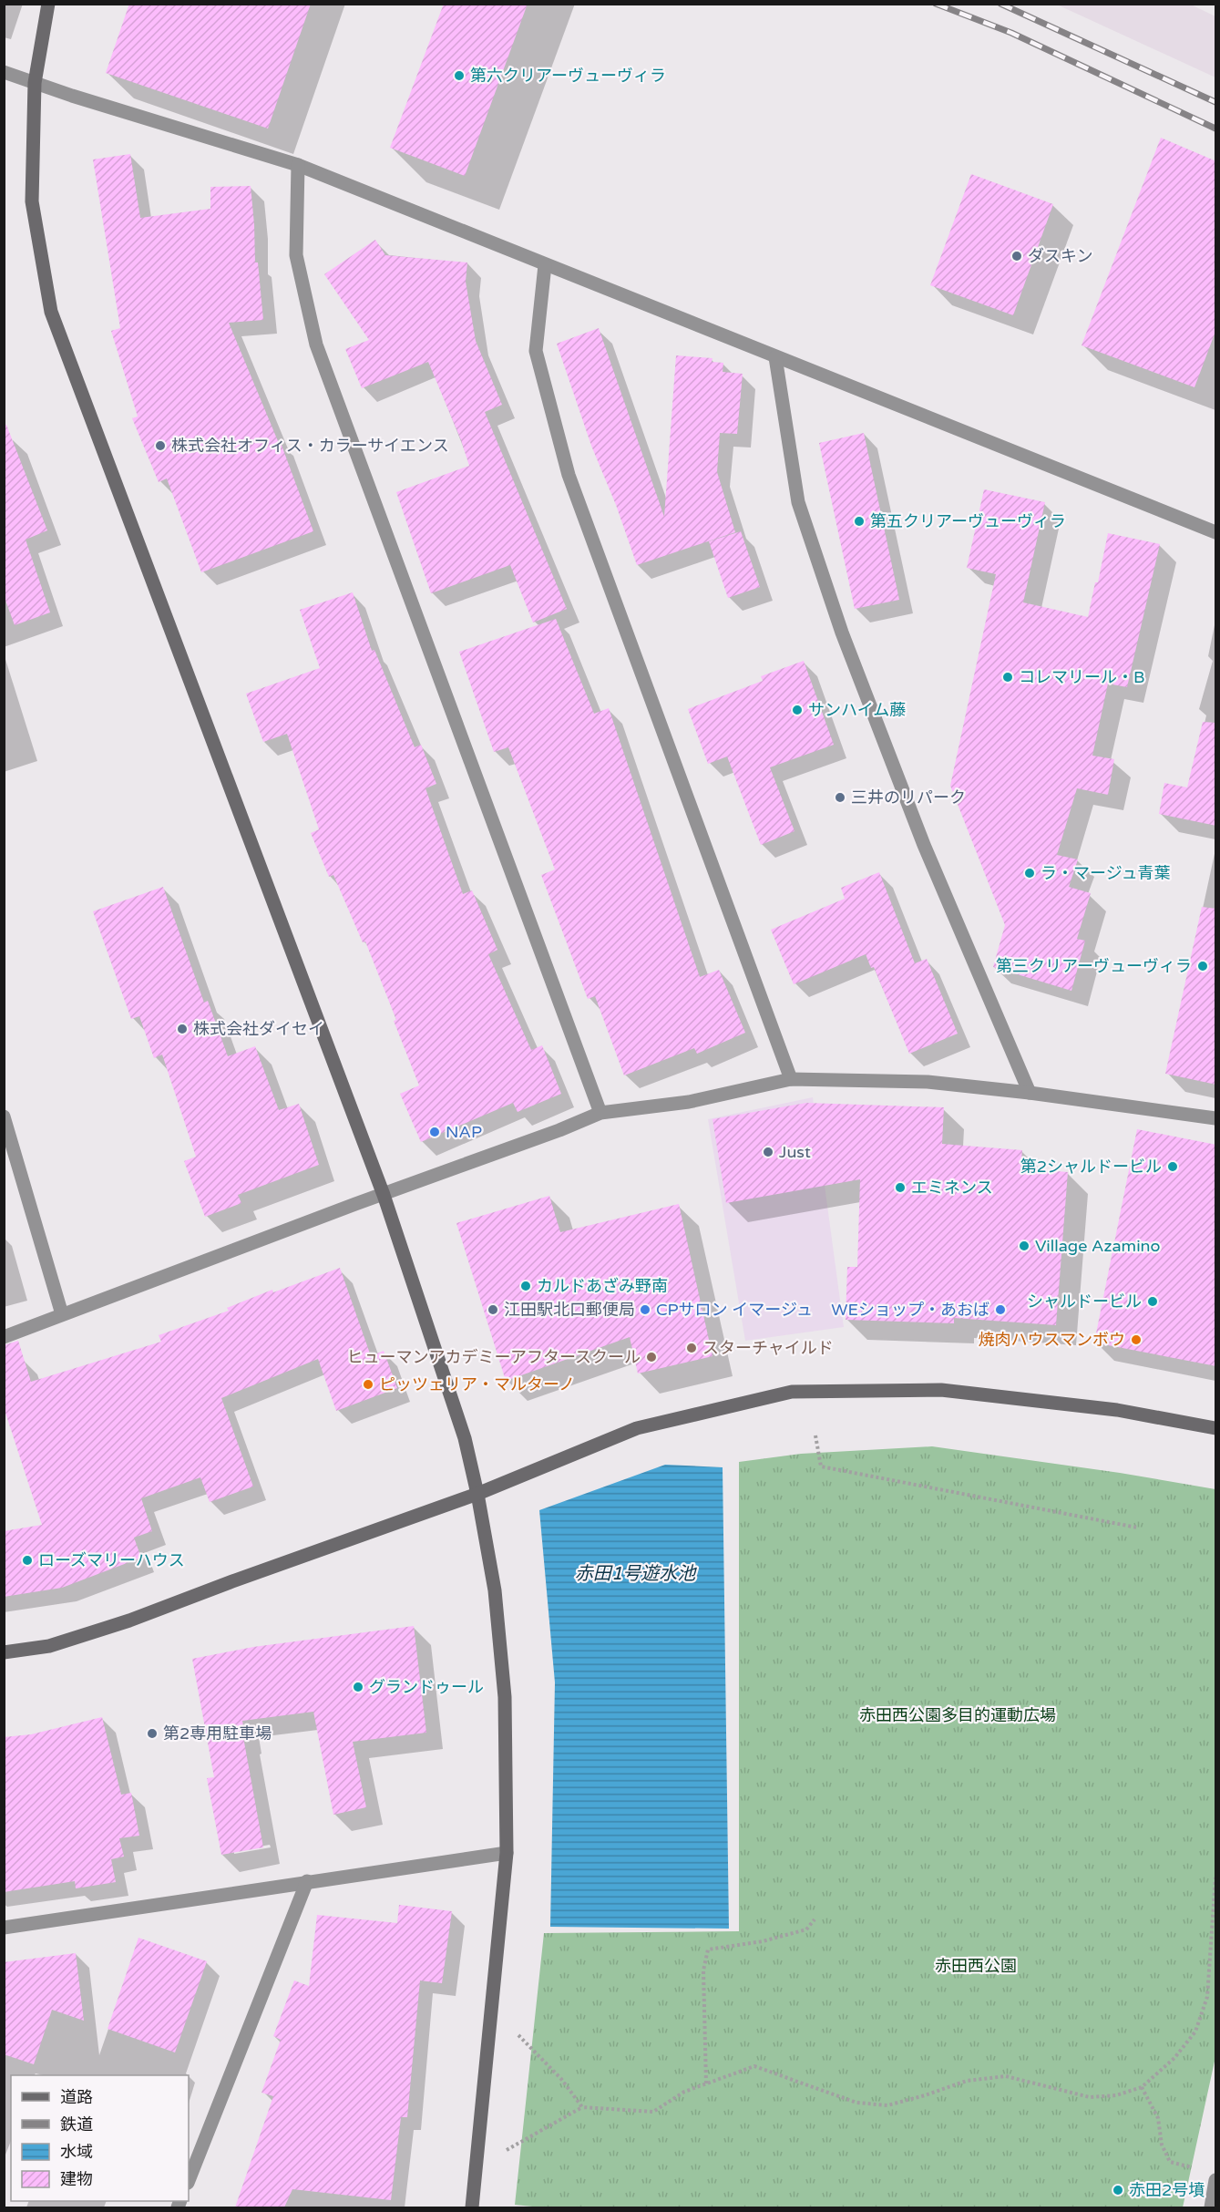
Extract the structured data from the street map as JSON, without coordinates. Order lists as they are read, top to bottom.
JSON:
{
  "water": ["赤田1号遊水池"],
  "parks": ["赤田西公園多目的運動広場", "赤田西公園"],
  "places": [
    "第六クリアーヴューヴィラ",
    "ダスキン",
    "株式会社オフィス・カラーサイエンス",
    "第五クリアーヴューヴィラ",
    "コレマリール・B",
    "サンハイム藤",
    "三井のリパーク",
    "ラ・マージュ青葉",
    "第三クリアーヴューヴィラ",
    "株式会社ダイセイ",
    "NAP",
    "Just",
    "第2シャルドービル",
    "エミネンス",
    "Village Azamino",
    "カルドあざみ野南",
    "シャルドービル",
    "江田駅北口郵便局",
    "CPサロン イマージュ",
    "WEショップ・あおば",
    "焼肉ハウスマンボウ",
    "スターチャイルド",
    "ヒューマンアカデミーアフタースクール",
    "ピッツェリア・マルターノ",
    "ローズマリーハウス",
    "グランドゥール",
    "第2専用駐車場",
    "赤田2号墳"
  ],
  "legend": [
    "道路",
    "鉄道",
    "水域",
    "建物"
  ]
}
